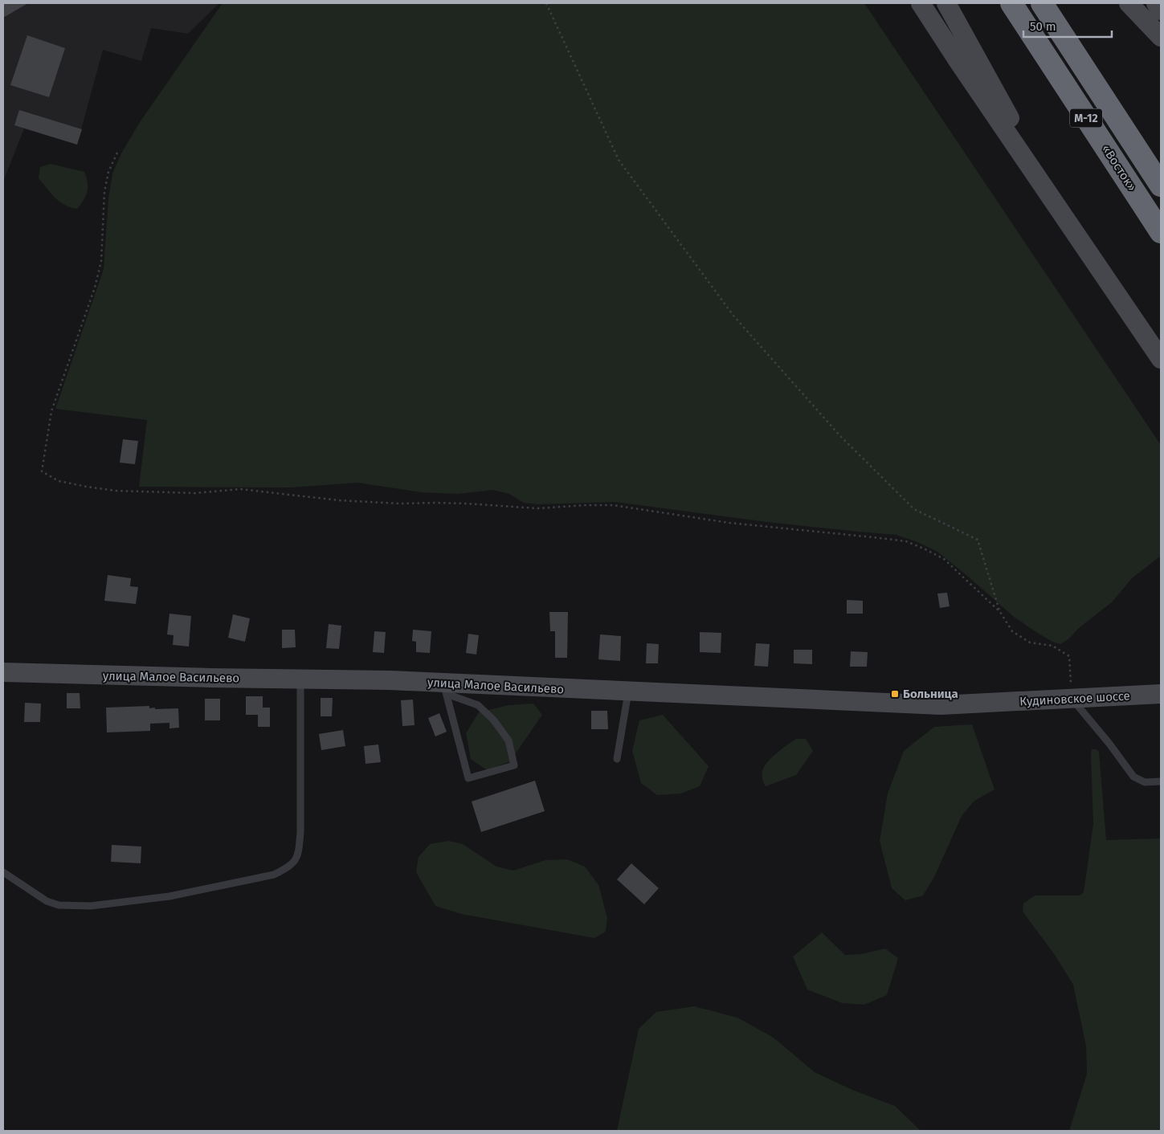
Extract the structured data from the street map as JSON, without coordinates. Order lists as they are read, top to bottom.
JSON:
{
  "streets": {
    "highway": ["М-12", "«Восток»"],
    "main road": ["улица Малое Васильево", "Кудиновское шоссе"]
  },
  "crossings": [
    ["улица Малое Васильево", "Кудиновское шоссе"]
  ],
  "places": {
    "transit": ["Больница"]
  },
  "scale_bar": "50 m"
}
